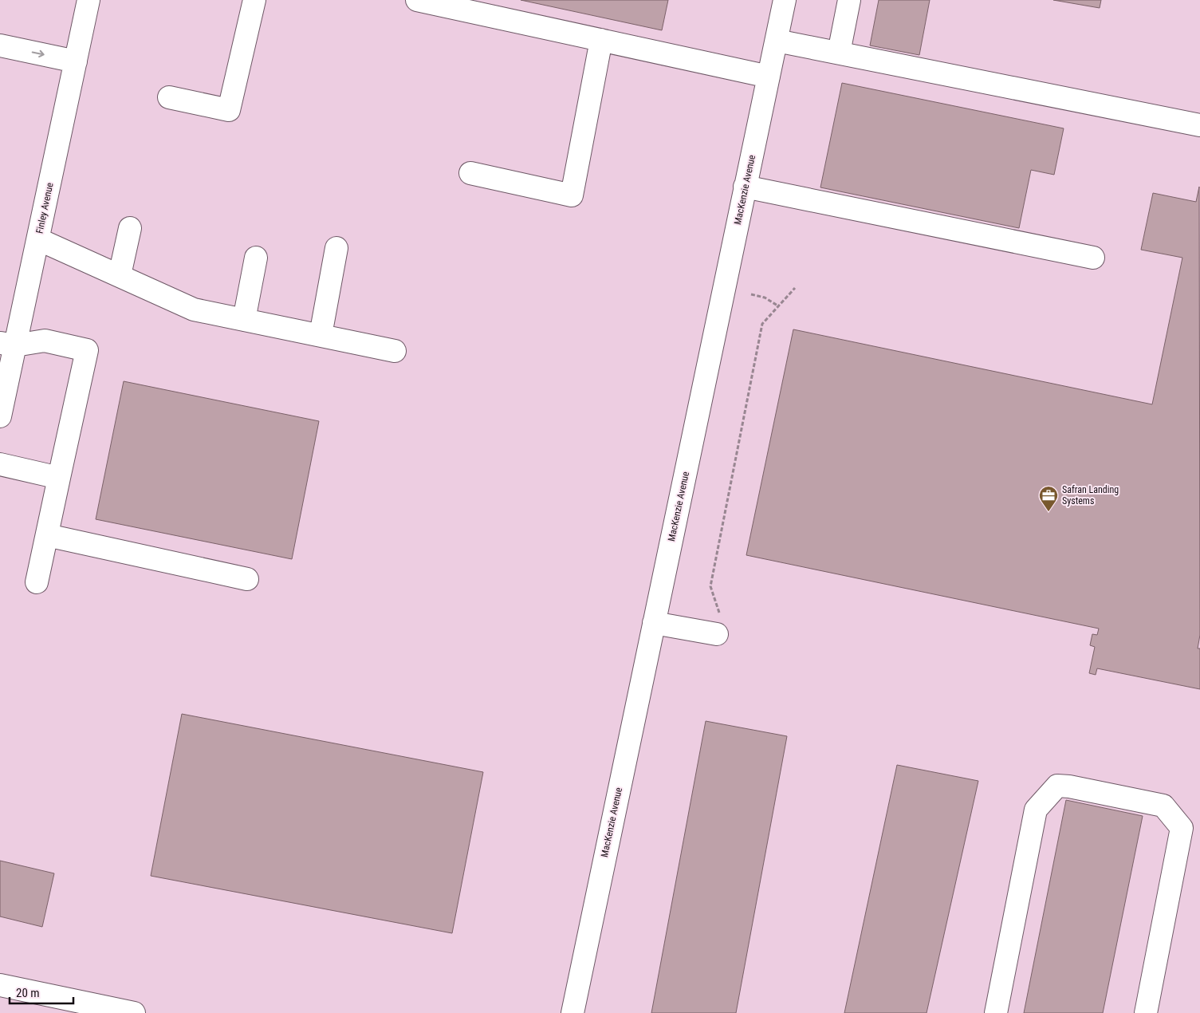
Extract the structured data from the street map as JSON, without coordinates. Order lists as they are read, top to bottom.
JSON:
{
  "streets": {
    "street": ["MacKenzie Avenue", "Finley Avenue"]
  },
  "places": {
    "office": ["Safran Landing Systems"]
  },
  "scale_bar": "20 m"
}
